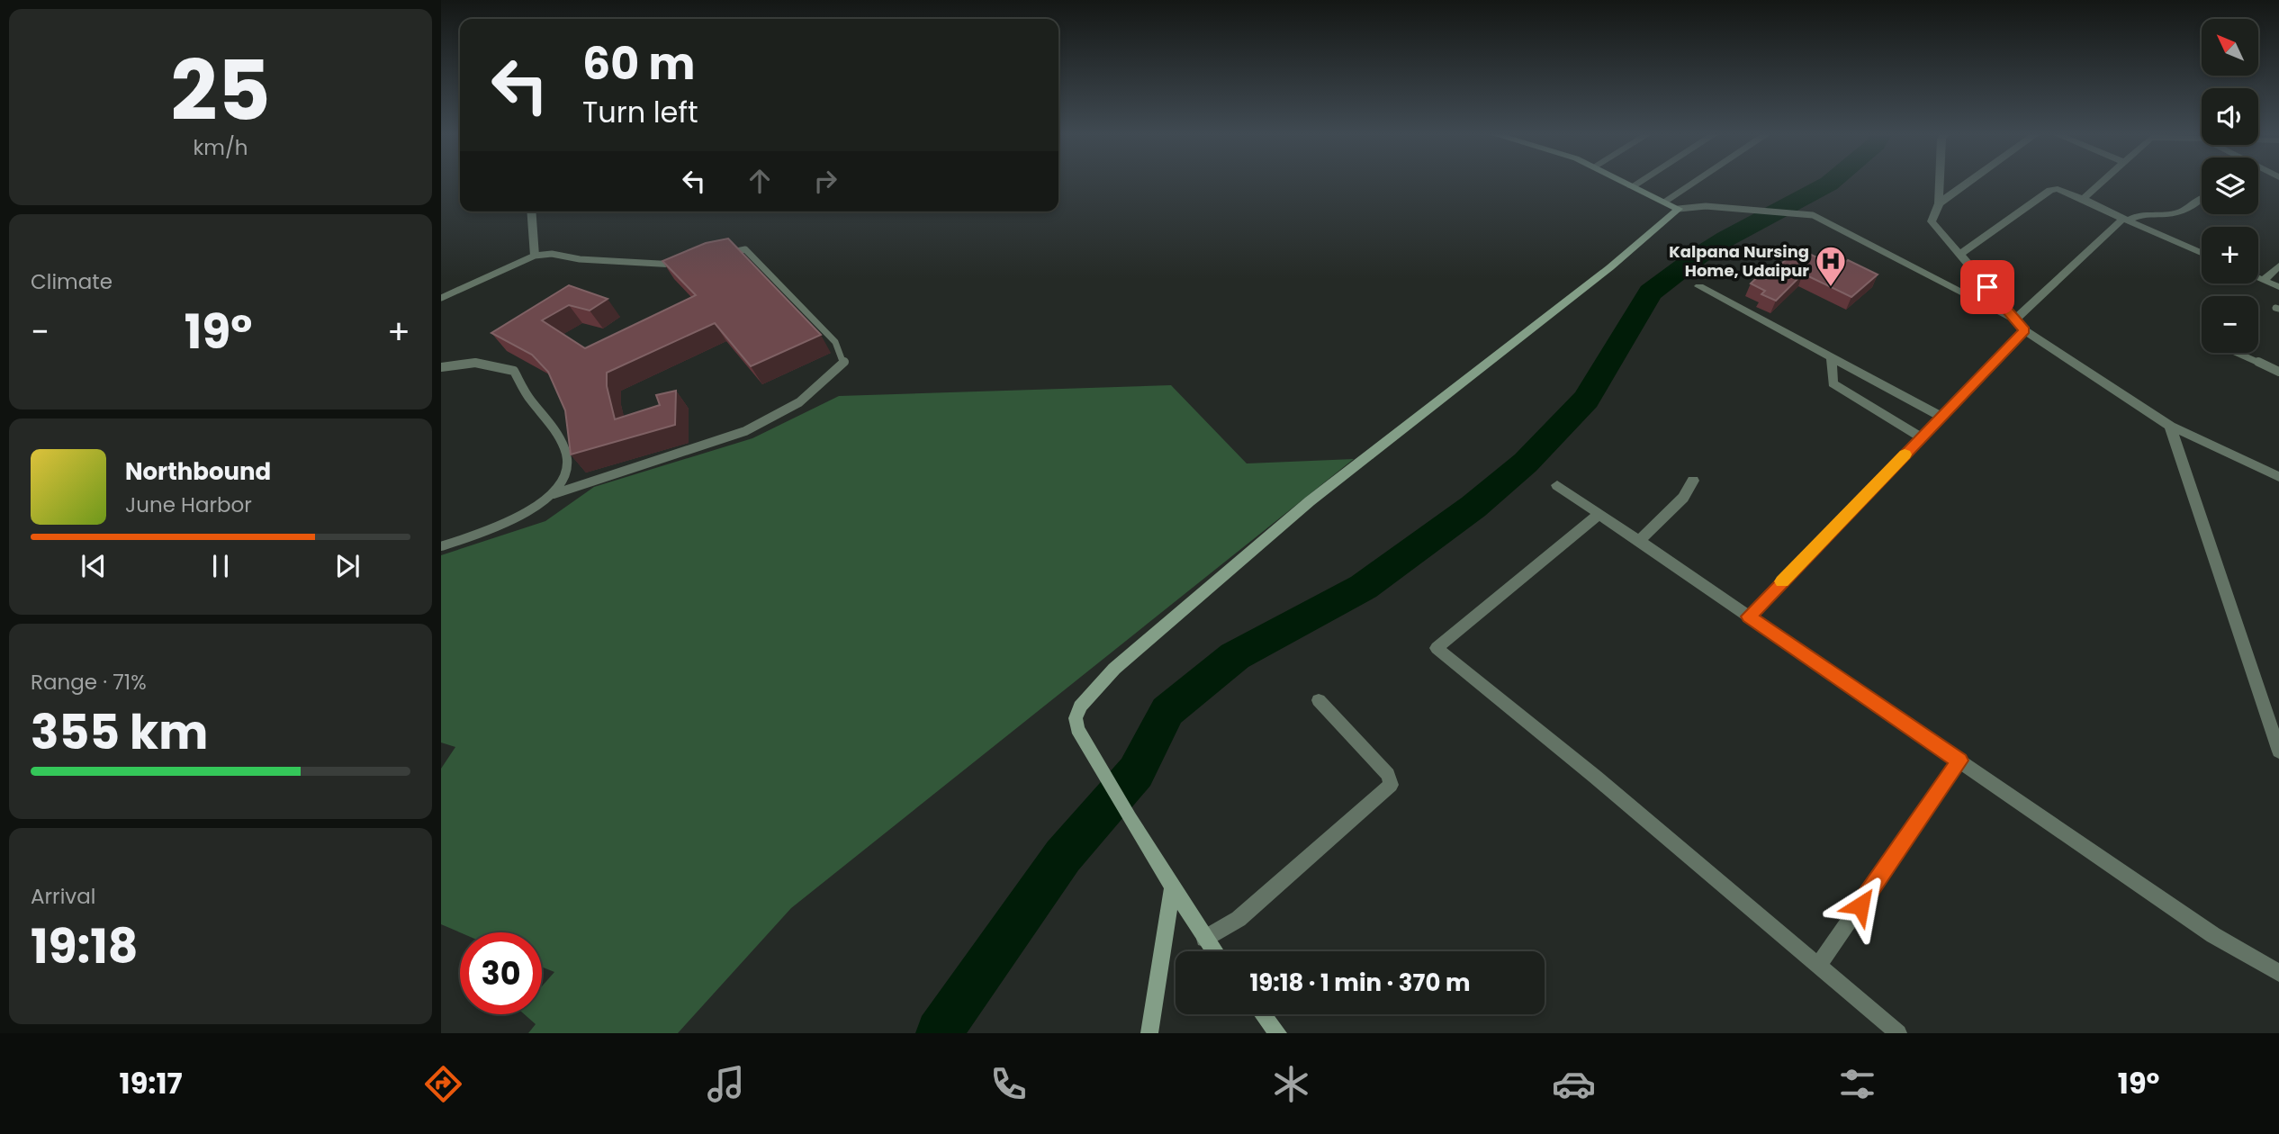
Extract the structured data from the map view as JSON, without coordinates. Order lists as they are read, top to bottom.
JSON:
{
  "places": {
    "hospital": ["Kalpana Nursing Home, Udaipur"]
  },
  "north": "top left",
  "page": {
    "tile": [
      ["25", "km/h"],
      "Climate",
      ["Range · 71%", "355 km"],
      ["Arrival", "19:18"]
    ],
    "map_buttons": ["+", "−"],
    "turn": ["60 m", "Turn left"],
    "heat": ["−", "19°", "+"],
    "song": ["Northbound", "June Harbor"],
    "limit": "30",
    "trip": "19:18 · 1 min · 370 m",
    "tabs": ["19:17", "19°"]
  }
}
